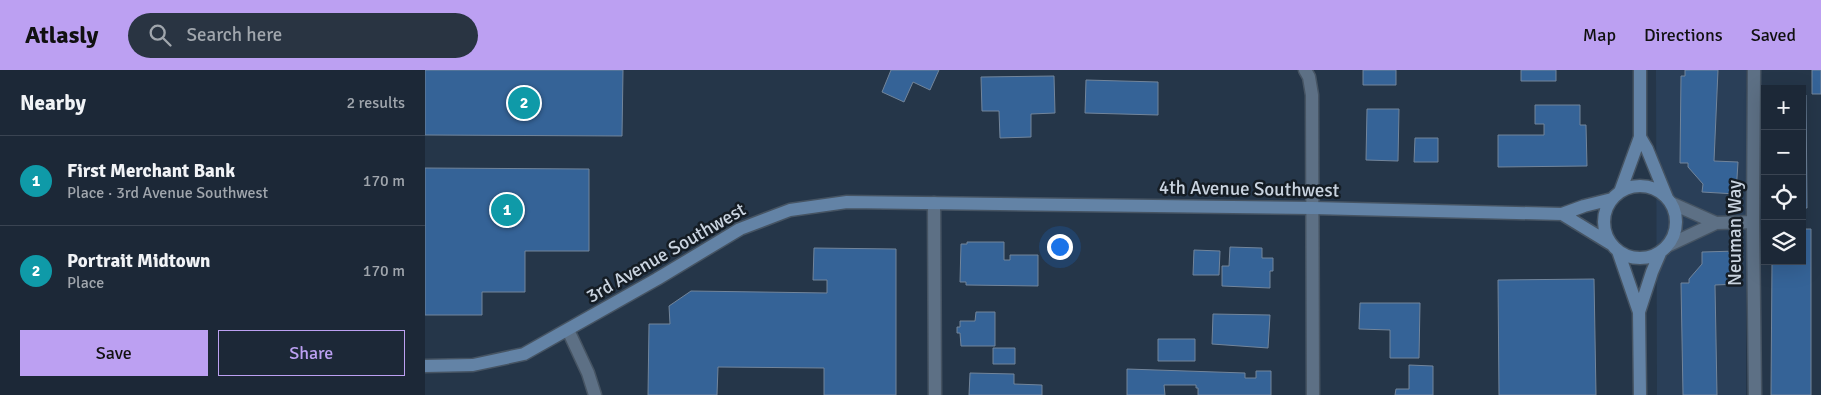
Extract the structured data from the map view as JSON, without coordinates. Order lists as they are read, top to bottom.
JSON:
{
  "streets": {
    "street": ["4th Avenue Southwest", "Neuman Way", "3rd Avenue Southwest"]
  },
  "crossings": [
    ["4th Avenue Southwest", "3rd Avenue Southwest"]
  ],
  "page": {
    "header": "Atlasly",
    "search": "Search here",
    "nav": ["Map", "Directions", "Saved"],
    "heading": ["Nearby", "2 results"],
    "map_buttons": ["+", "−"],
    "pins": ["2", "1"],
    "list": [
      {
        "mark": "1",
        "name": "First Merchant Bank",
        "note": "Place · 3rd Avenue Southwest",
        "value": "170 m"
      },
      {
        "mark": "2",
        "name": "Portrait Midtown",
        "note": "Place",
        "value": "170 m"
      }
    ],
    "buttons": ["Save", "Share"]
  }
}
